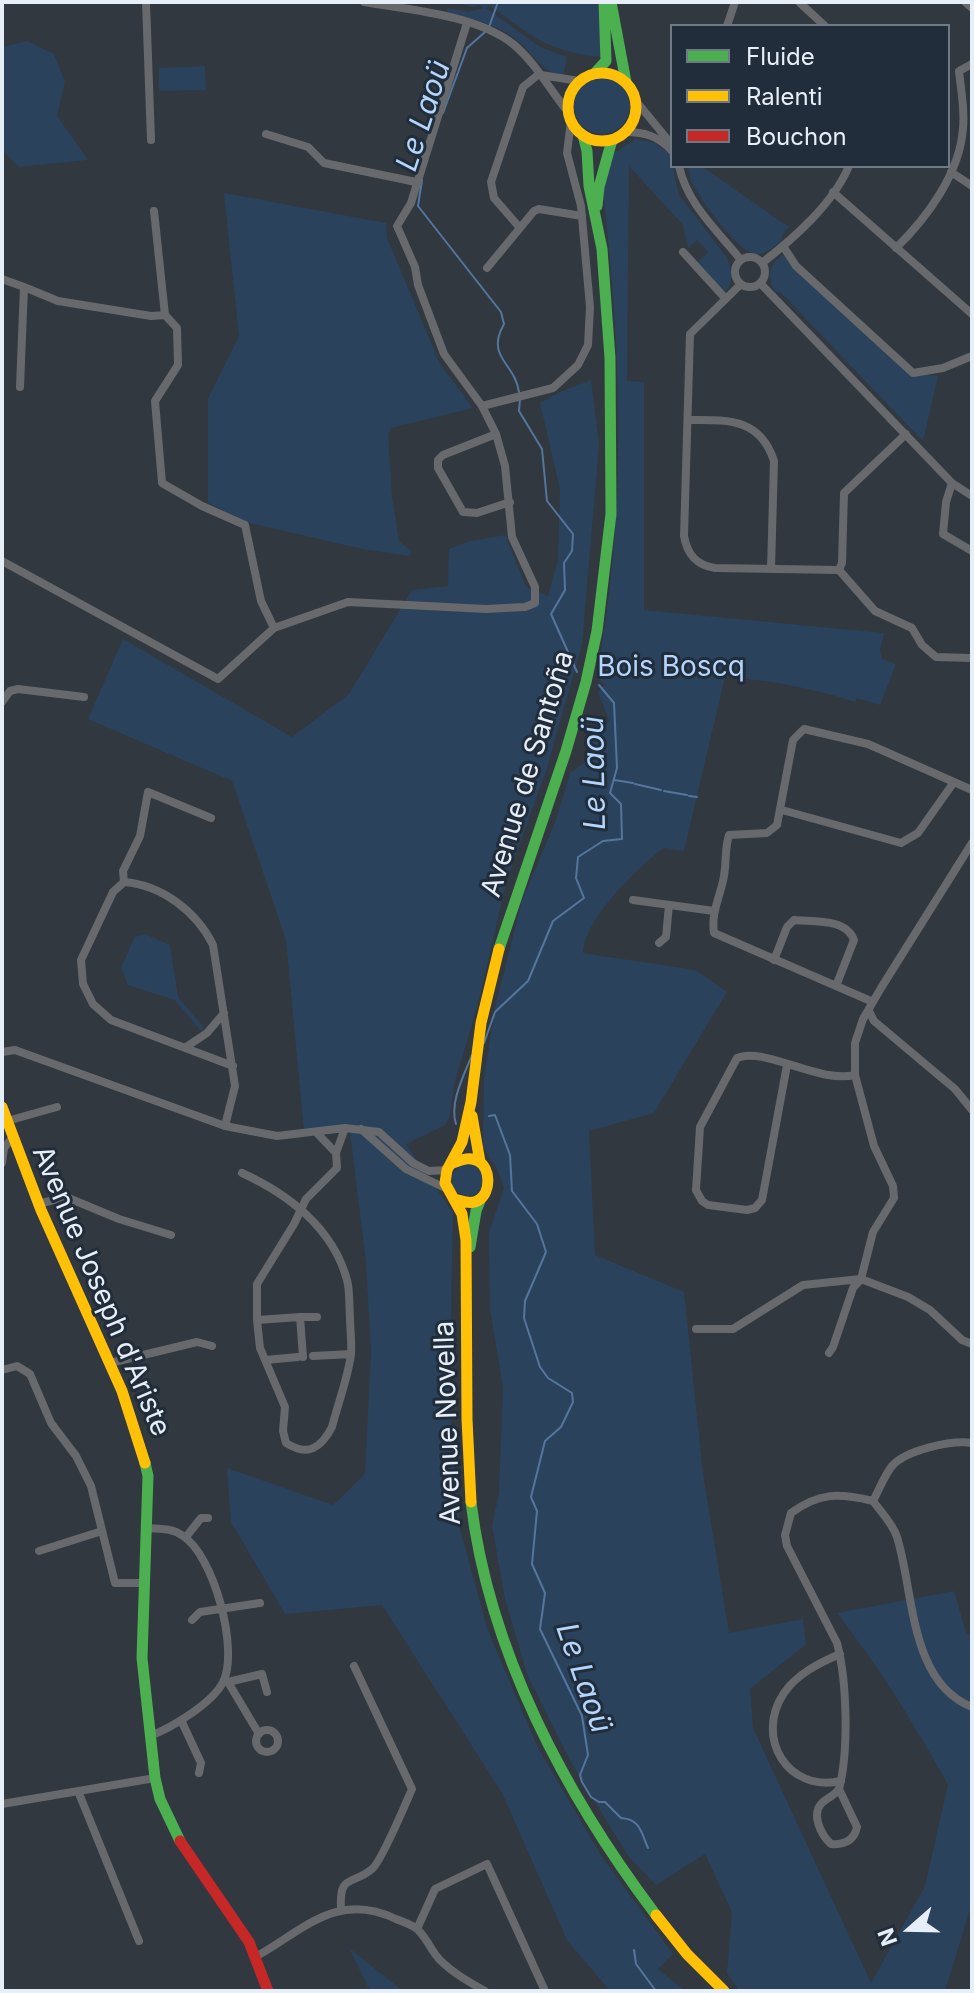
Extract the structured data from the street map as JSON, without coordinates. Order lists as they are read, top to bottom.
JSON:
{
  "streets": {
    "main road": ["Avenue de Santoña", "Avenue Joseph d'Ariste", "Avenue Novella"]
  },
  "crossings": [
    ["Avenue de Santoña", "Avenue Novella"]
  ],
  "water": ["Le Laoü"],
  "parks": ["Bois Boscq"],
  "legend": ["Fluide", "Ralenti", "Bouchon"],
  "north": "left"
}
